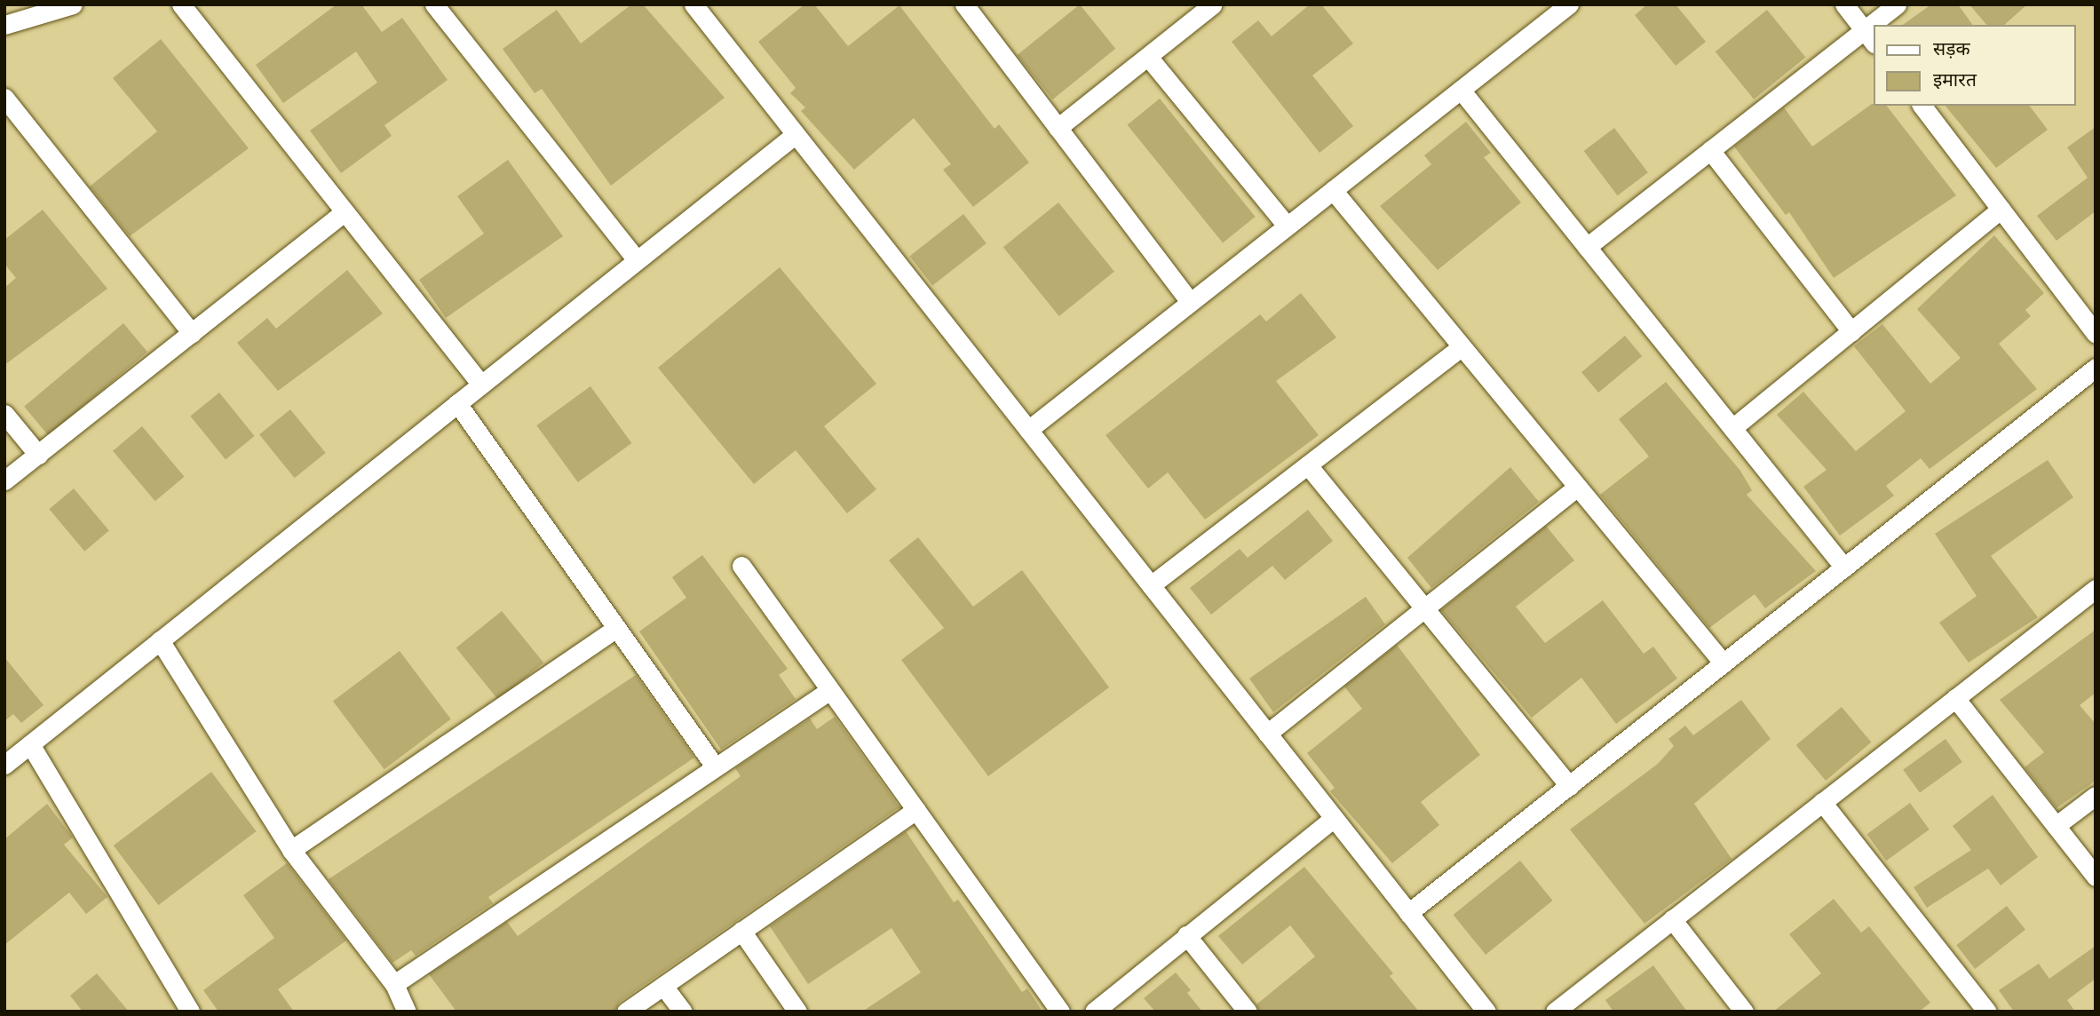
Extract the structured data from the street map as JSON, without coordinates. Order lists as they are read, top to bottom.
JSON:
{
  "legend": ["सड़क", "इमारत"]
}
